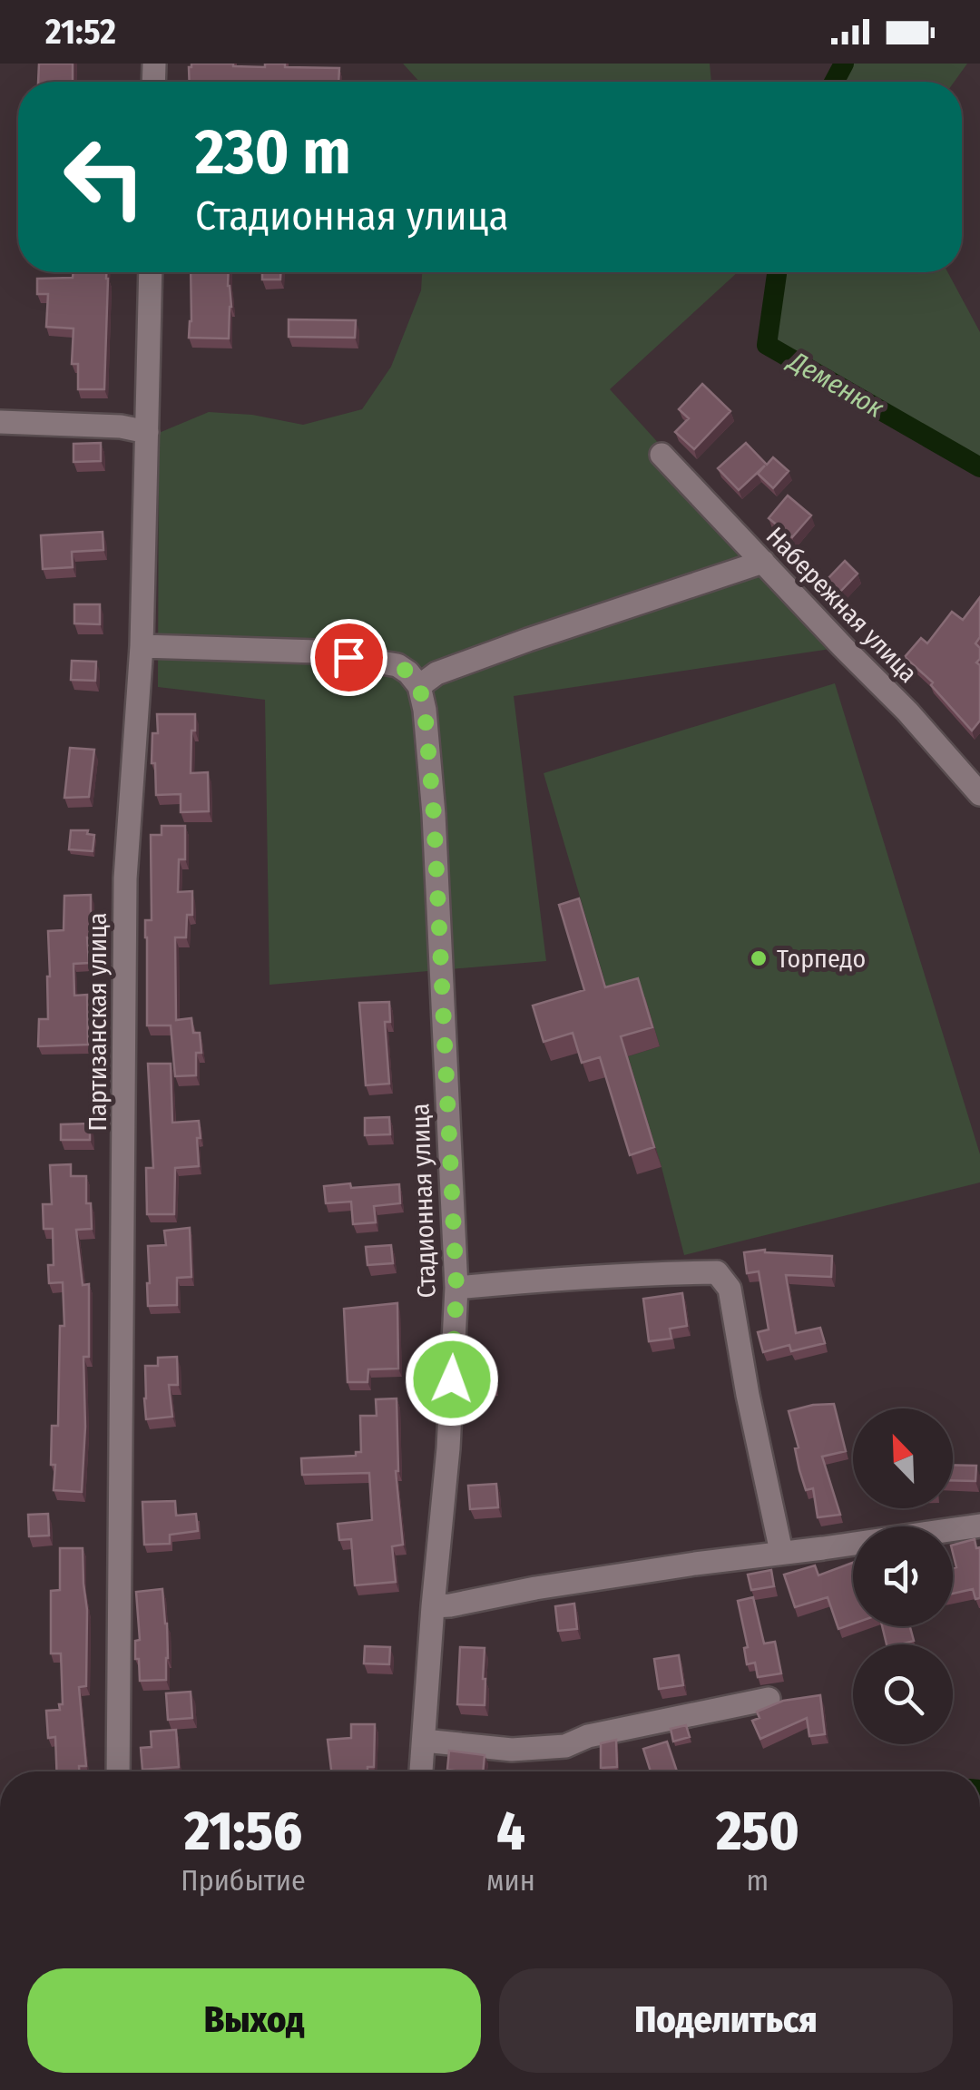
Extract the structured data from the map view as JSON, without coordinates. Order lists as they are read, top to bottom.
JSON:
{
  "streets": {
    "street": ["Набережная улица", "Партизанская улица", "Стадионная улица"]
  },
  "water": ["Деменюк"],
  "places": ["Торпедо"],
  "north": "top left",
  "page": {
    "status": "21:52",
    "turn": ["230 m", "Стадионная улица"],
    "eta": [
      "21:56",
      "Прибытие",
      "4",
      "мин",
      "250",
      "m"
    ],
    "buttons": ["Выход", "Поделиться"]
  }
}
